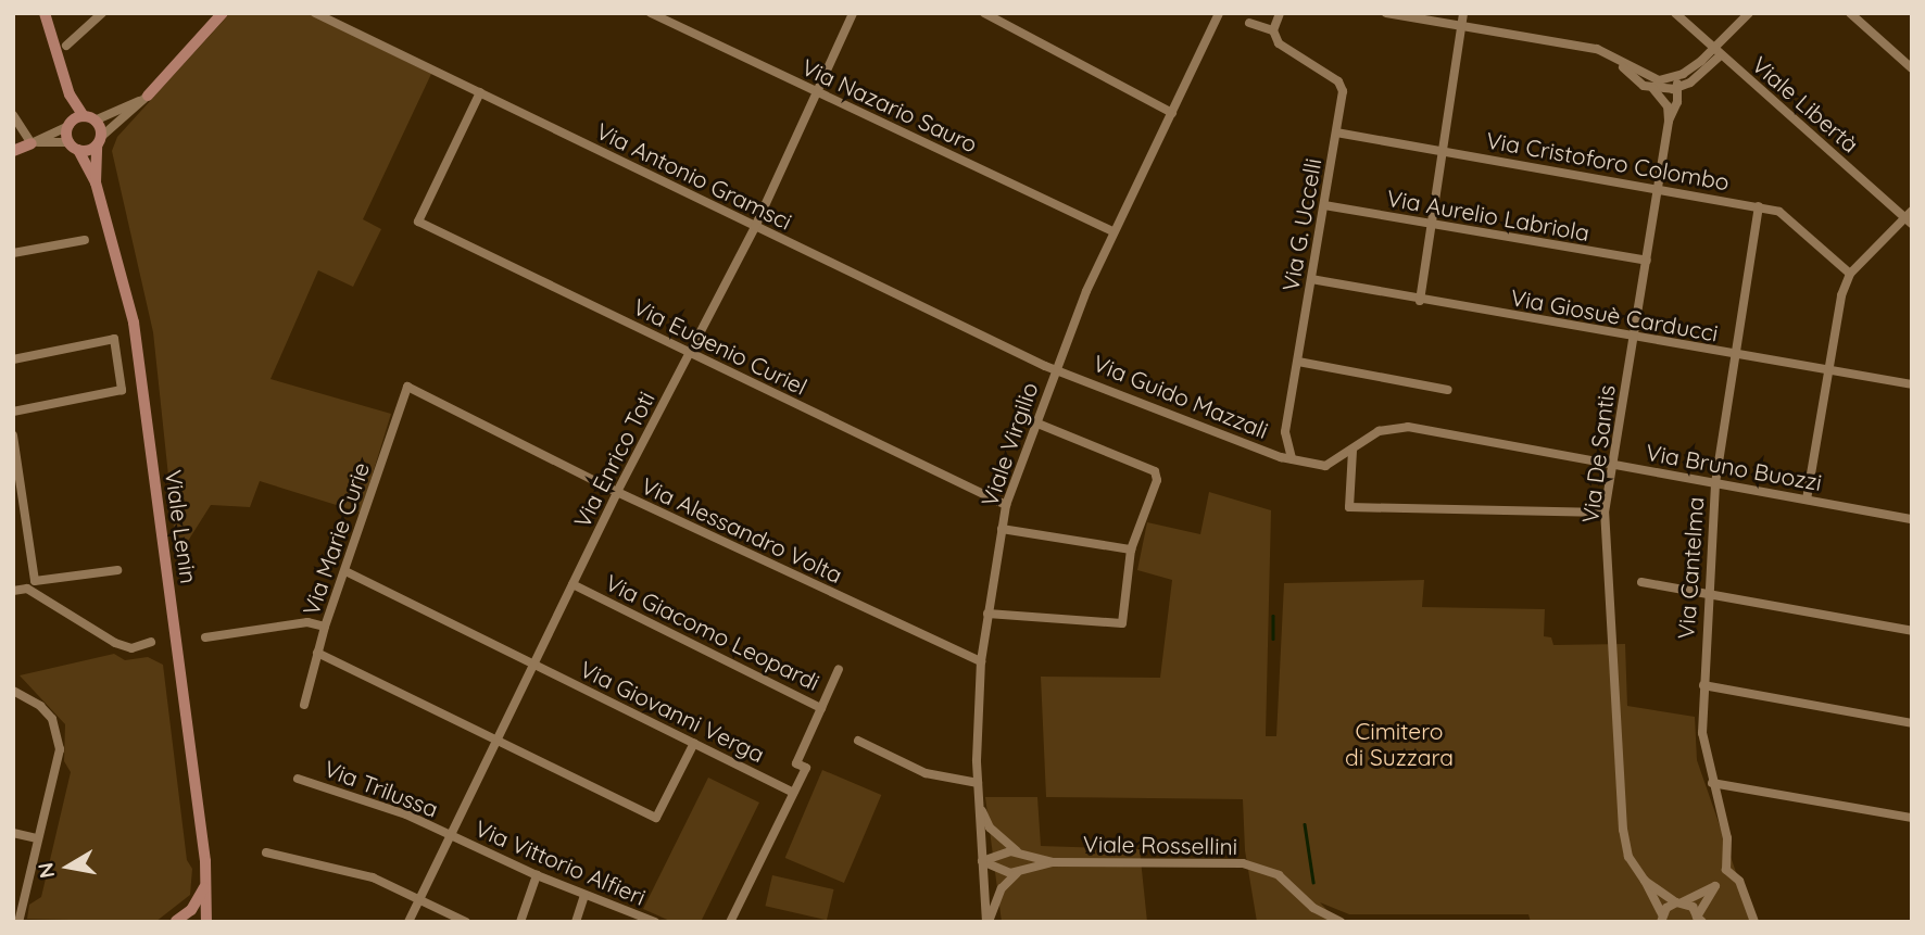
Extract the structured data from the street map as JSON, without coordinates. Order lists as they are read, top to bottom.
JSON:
{
  "streets": {
    "main road": ["Viale Lenin"],
    "street": [
      "Viale Libertà",
      "Via Nazario Sauro",
      "Via Cristoforo Colombo",
      "Via Antonio Gramsci",
      "Via Aurelio Labriola",
      "Via G. Uccelli",
      "Via Giosuè Carducci",
      "Via Eugenio Curiel",
      "Via Guido Mazzali",
      "Viale Virgilio",
      "Via De Santis",
      "Via Enrico Toti",
      "Via Bruno Buozzi",
      "Via Alessandro Volta",
      "Via Marie Curie",
      "Via Cantelma",
      "Via Giacomo Leopardi",
      "Via Giovanni Verga",
      "Via Trilussa",
      "Viale Rossellini",
      "Via Vittorio Alfieri"
    ]
  },
  "crossings": [
    ["Via Nazario Sauro", "Viale Virgilio"],
    ["Via Nazario Sauro", "Via Enrico Toti"],
    ["Via Cristoforo Colombo", "Via G. Uccelli"],
    ["Via Cristoforo Colombo", "Via De Santis"],
    ["Via Cristoforo Colombo", "Via Cantelma"],
    ["Via Antonio Gramsci", "Via Eugenio Curiel"],
    ["Via Antonio Gramsci", "Via Guido Mazzali"],
    ["Via Antonio Gramsci", "Viale Virgilio"],
    ["Via Antonio Gramsci", "Via Enrico Toti"],
    ["Via Aurelio Labriola", "Via G. Uccelli"],
    ["Via Aurelio Labriola", "Via De Santis"],
    ["Via G. Uccelli", "Via Giosuè Carducci"],
    ["Via G. Uccelli", "Via Guido Mazzali"],
    ["Via G. Uccelli", "Via Bruno Buozzi"],
    ["Via Giosuè Carducci", "Via De Santis"],
    ["Via Giosuè Carducci", "Via Cantelma"],
    ["Via Eugenio Curiel", "Viale Virgilio"],
    ["Via Eugenio Curiel", "Via Enrico Toti"],
    ["Via Guido Mazzali", "Viale Virgilio"],
    ["Via Guido Mazzali", "Via Bruno Buozzi"],
    ["Viale Virgilio", "Via Alessandro Volta"],
    ["Via De Santis", "Via Bruno Buozzi"],
    ["Via Enrico Toti", "Via Alessandro Volta"],
    ["Via Enrico Toti", "Via Giacomo Leopardi"],
    ["Via Enrico Toti", "Via Giovanni Verga"],
    ["Via Enrico Toti", "Via Trilussa"],
    ["Via Enrico Toti", "Via Vittorio Alfieri"],
    ["Via Bruno Buozzi", "Via Cantelma"],
    ["Via Alessandro Volta", "Via Marie Curie"],
    ["Via Marie Curie", "Via Giovanni Verga"],
    ["Via Giacomo Leopardi", "Via Giovanni Verga"],
    ["Via Trilussa", "Via Vittorio Alfieri"]
  ],
  "parks": ["Cimitero di Suzzara"],
  "north": "left"
}
